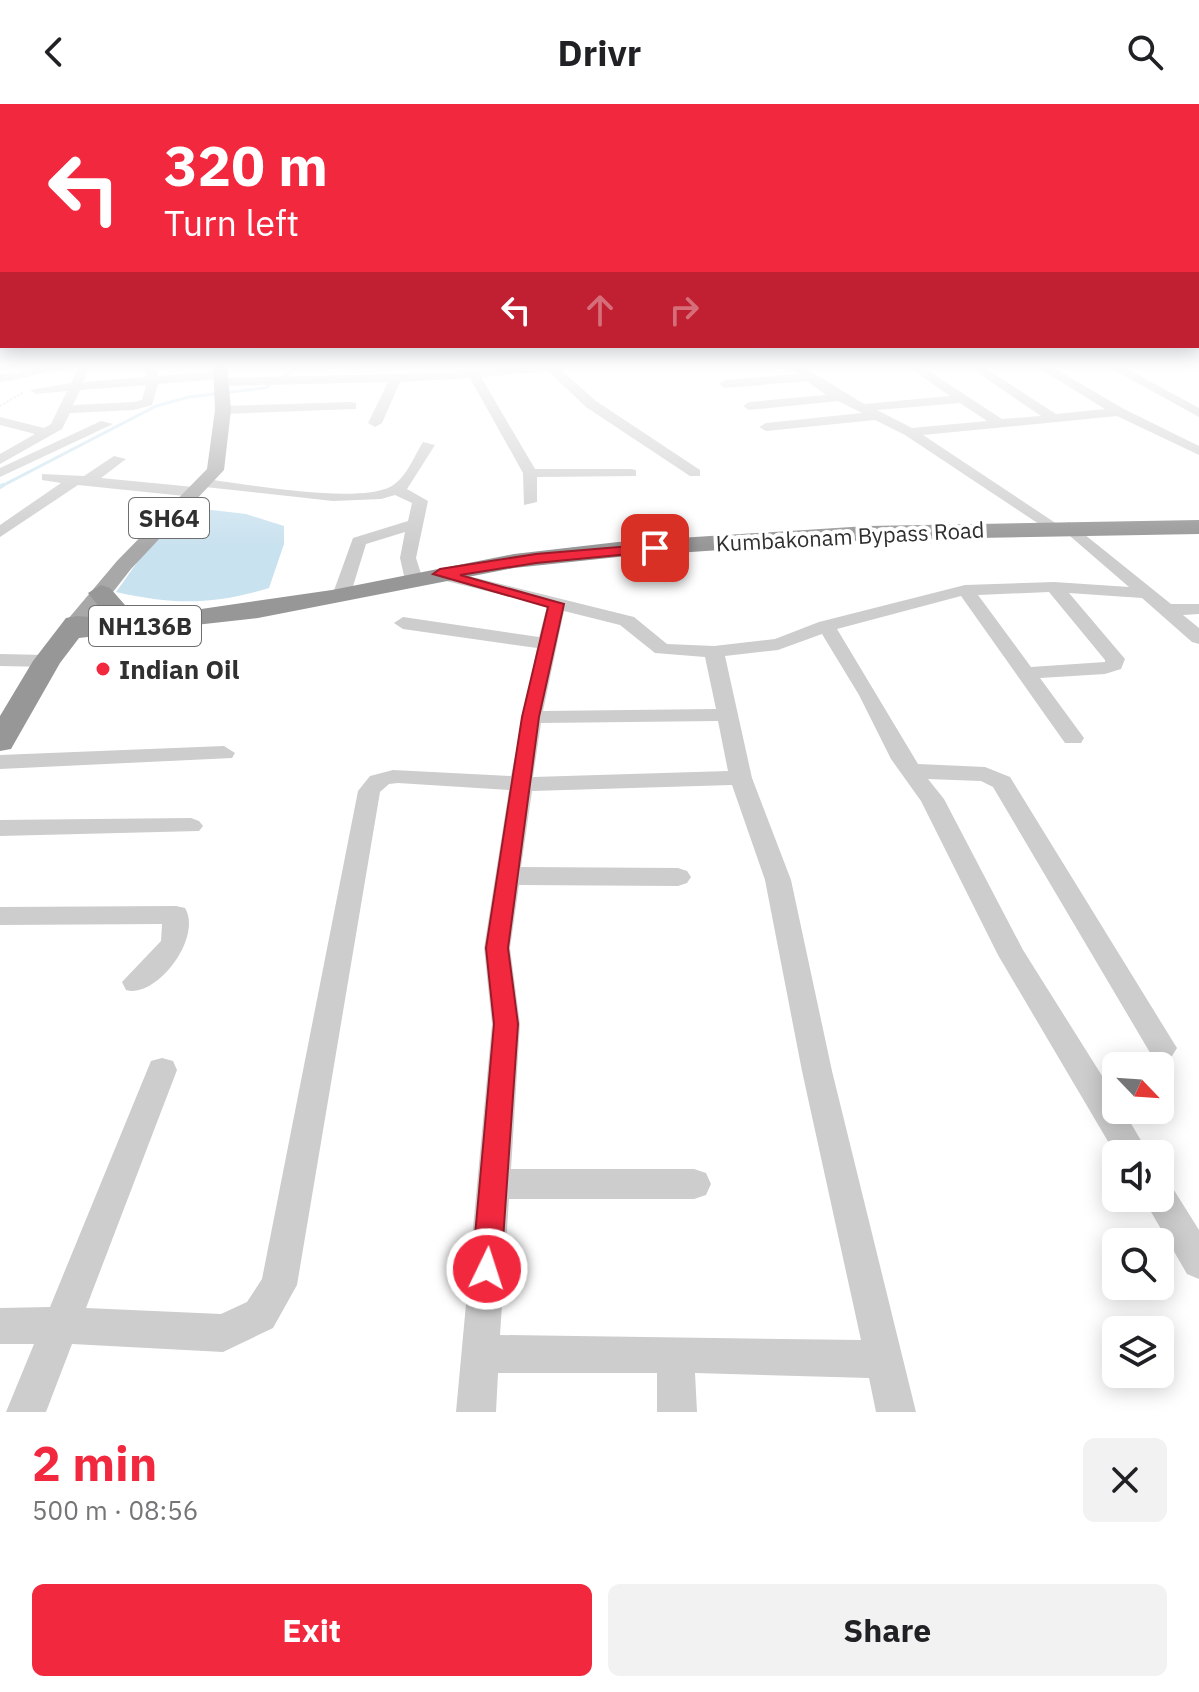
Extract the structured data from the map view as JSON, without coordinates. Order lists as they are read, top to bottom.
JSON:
{
  "streets": {
    "highway": ["Kumbakonam Bypass Road", "NH136B"],
    "main road": ["SH64"]
  },
  "places": ["Indian Oil"],
  "north": "bottom right",
  "page": {
    "header": "Drivr",
    "turn": ["320 m", "Turn left"],
    "heading": ["2 min", "500 m · 08:56"],
    "buttons": ["Exit", "Share"]
  }
}
